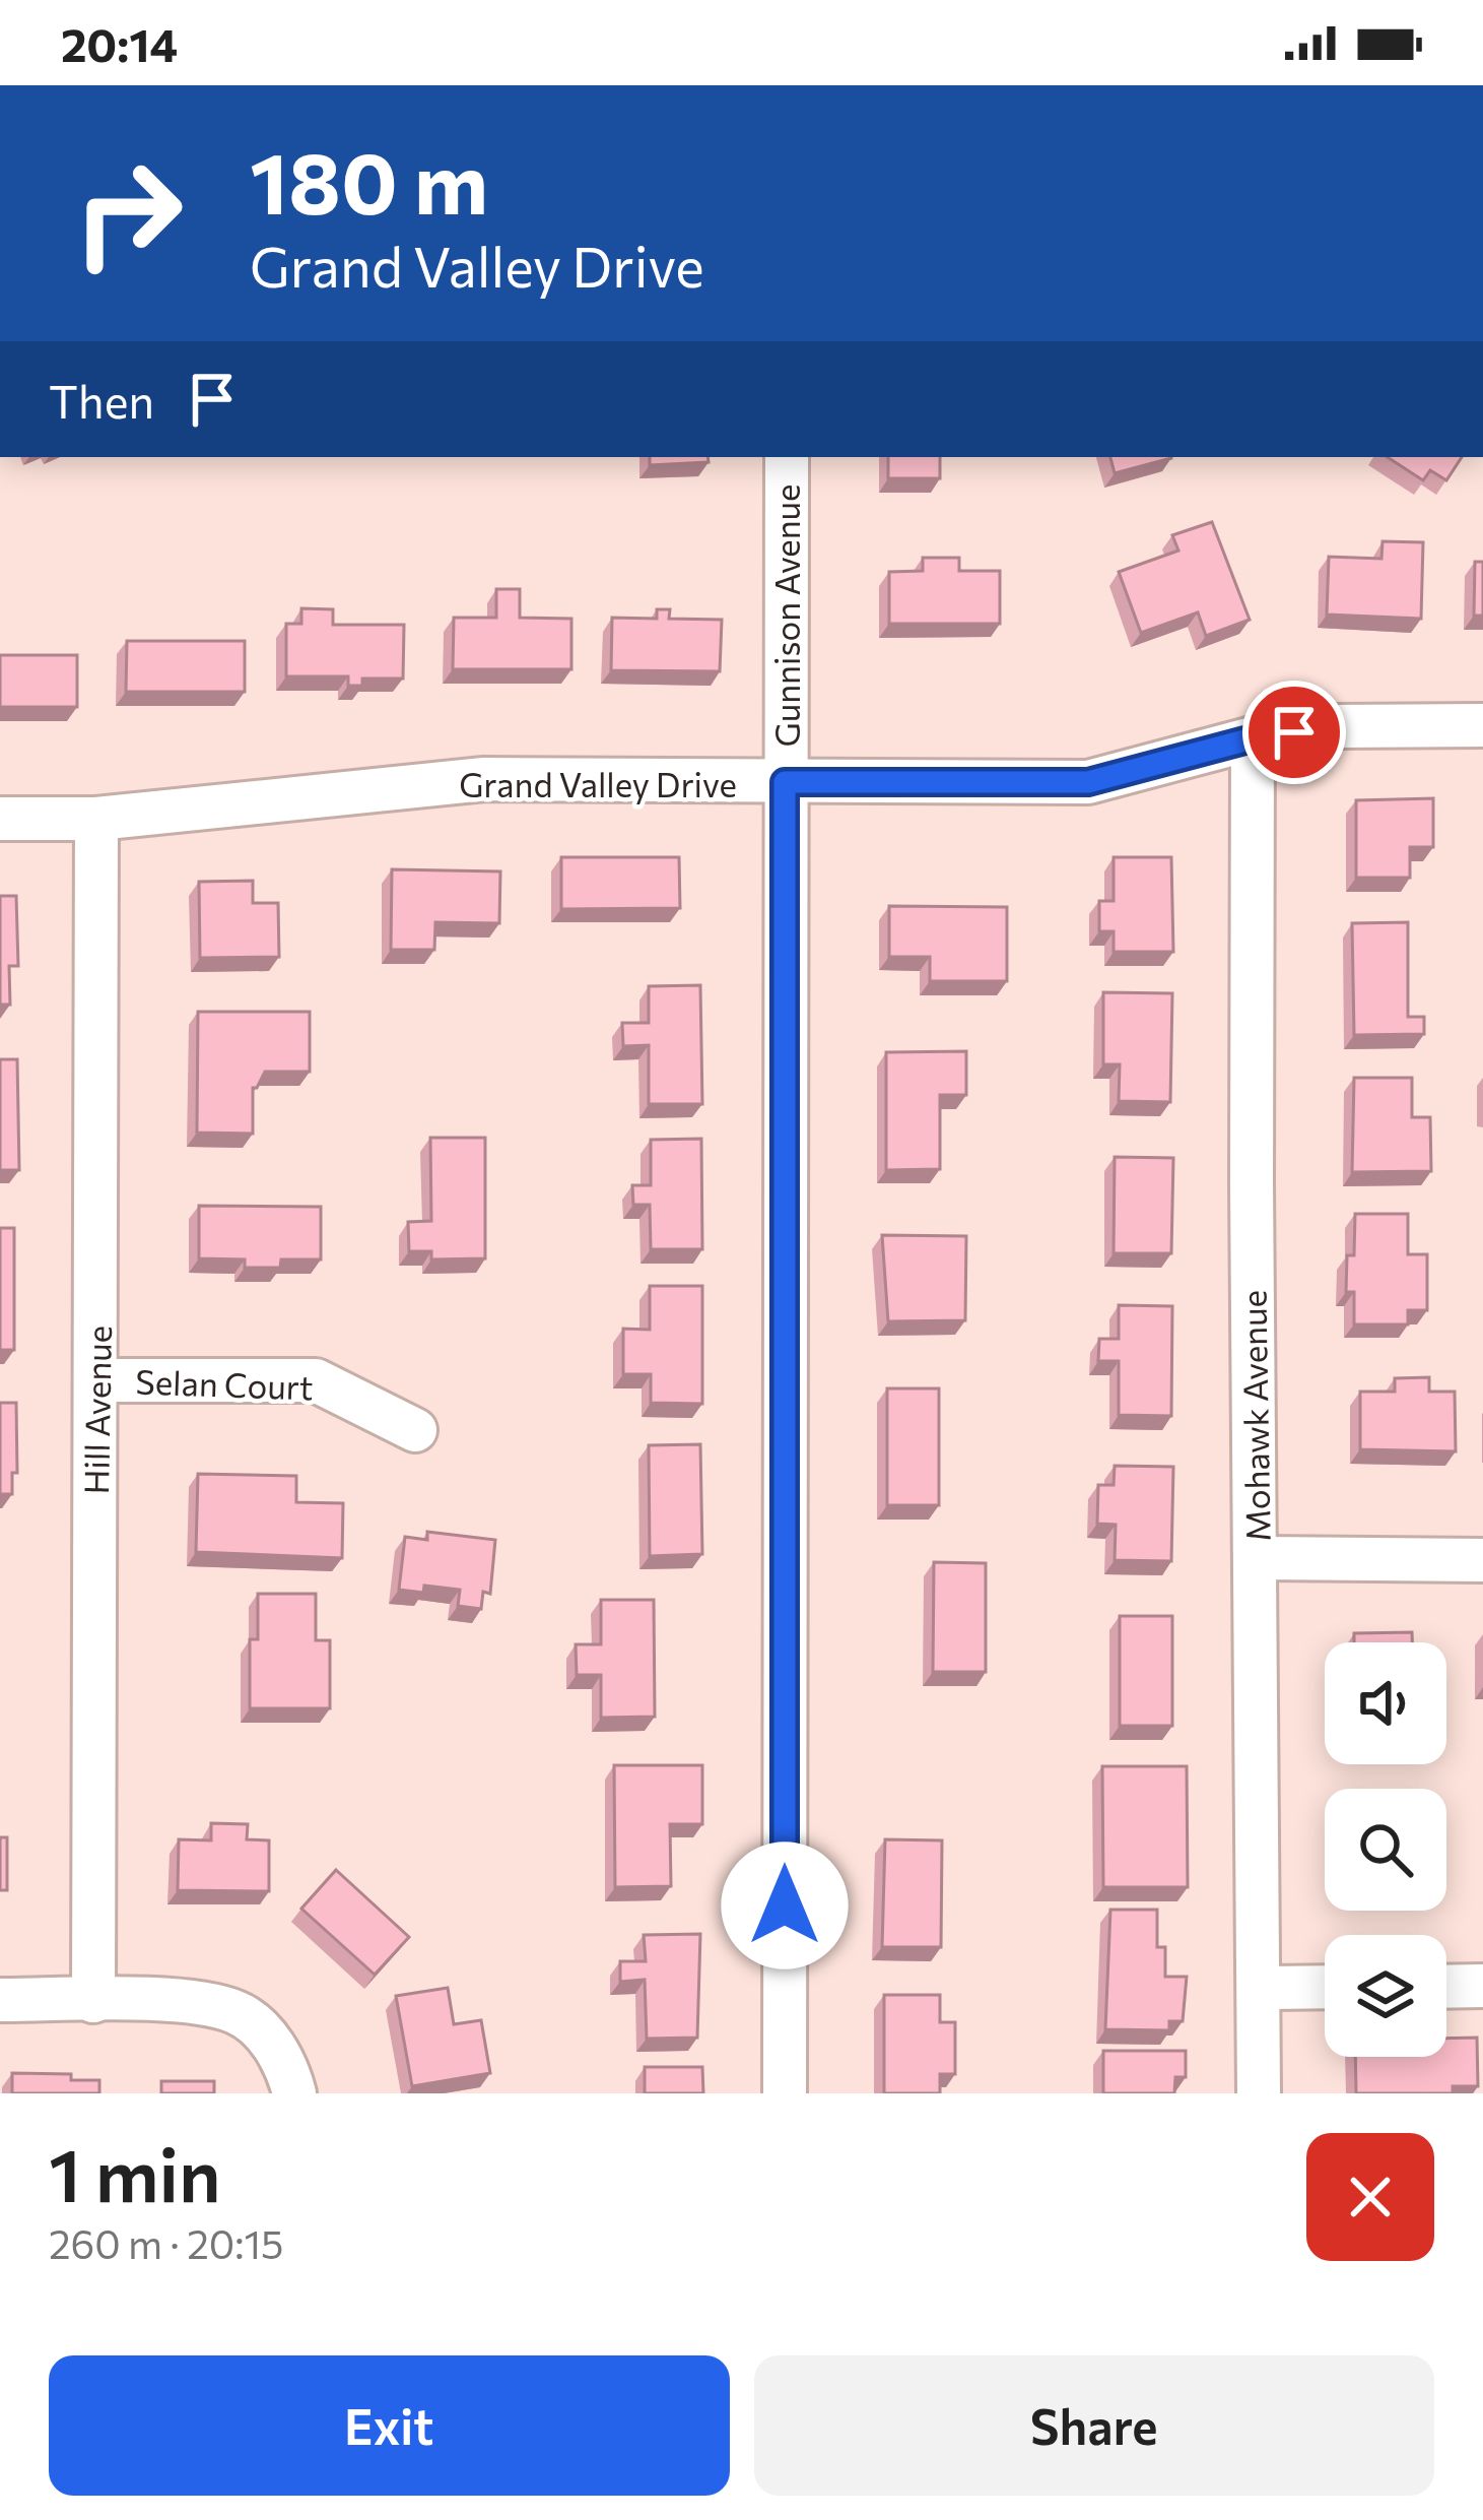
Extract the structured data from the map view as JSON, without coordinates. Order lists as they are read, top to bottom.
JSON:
{
  "streets": {
    "street": [
      "Gunnison Avenue",
      "Grand Valley Drive",
      "Selan Court",
      "Hill Avenue",
      "Mohawk Avenue"
    ]
  },
  "crossings": [
    ["Gunnison Avenue", "Grand Valley Drive"],
    ["Grand Valley Drive", "Hill Avenue"],
    ["Grand Valley Drive", "Mohawk Avenue"],
    ["Selan Court", "Hill Avenue"]
  ],
  "page": {
    "status": "20:14",
    "turn": ["180 m", "Grand Valley Drive"],
    "then": "Then",
    "heading": ["1 min", "260 m · 20:15"],
    "buttons": ["Exit", "Share"]
  }
}
